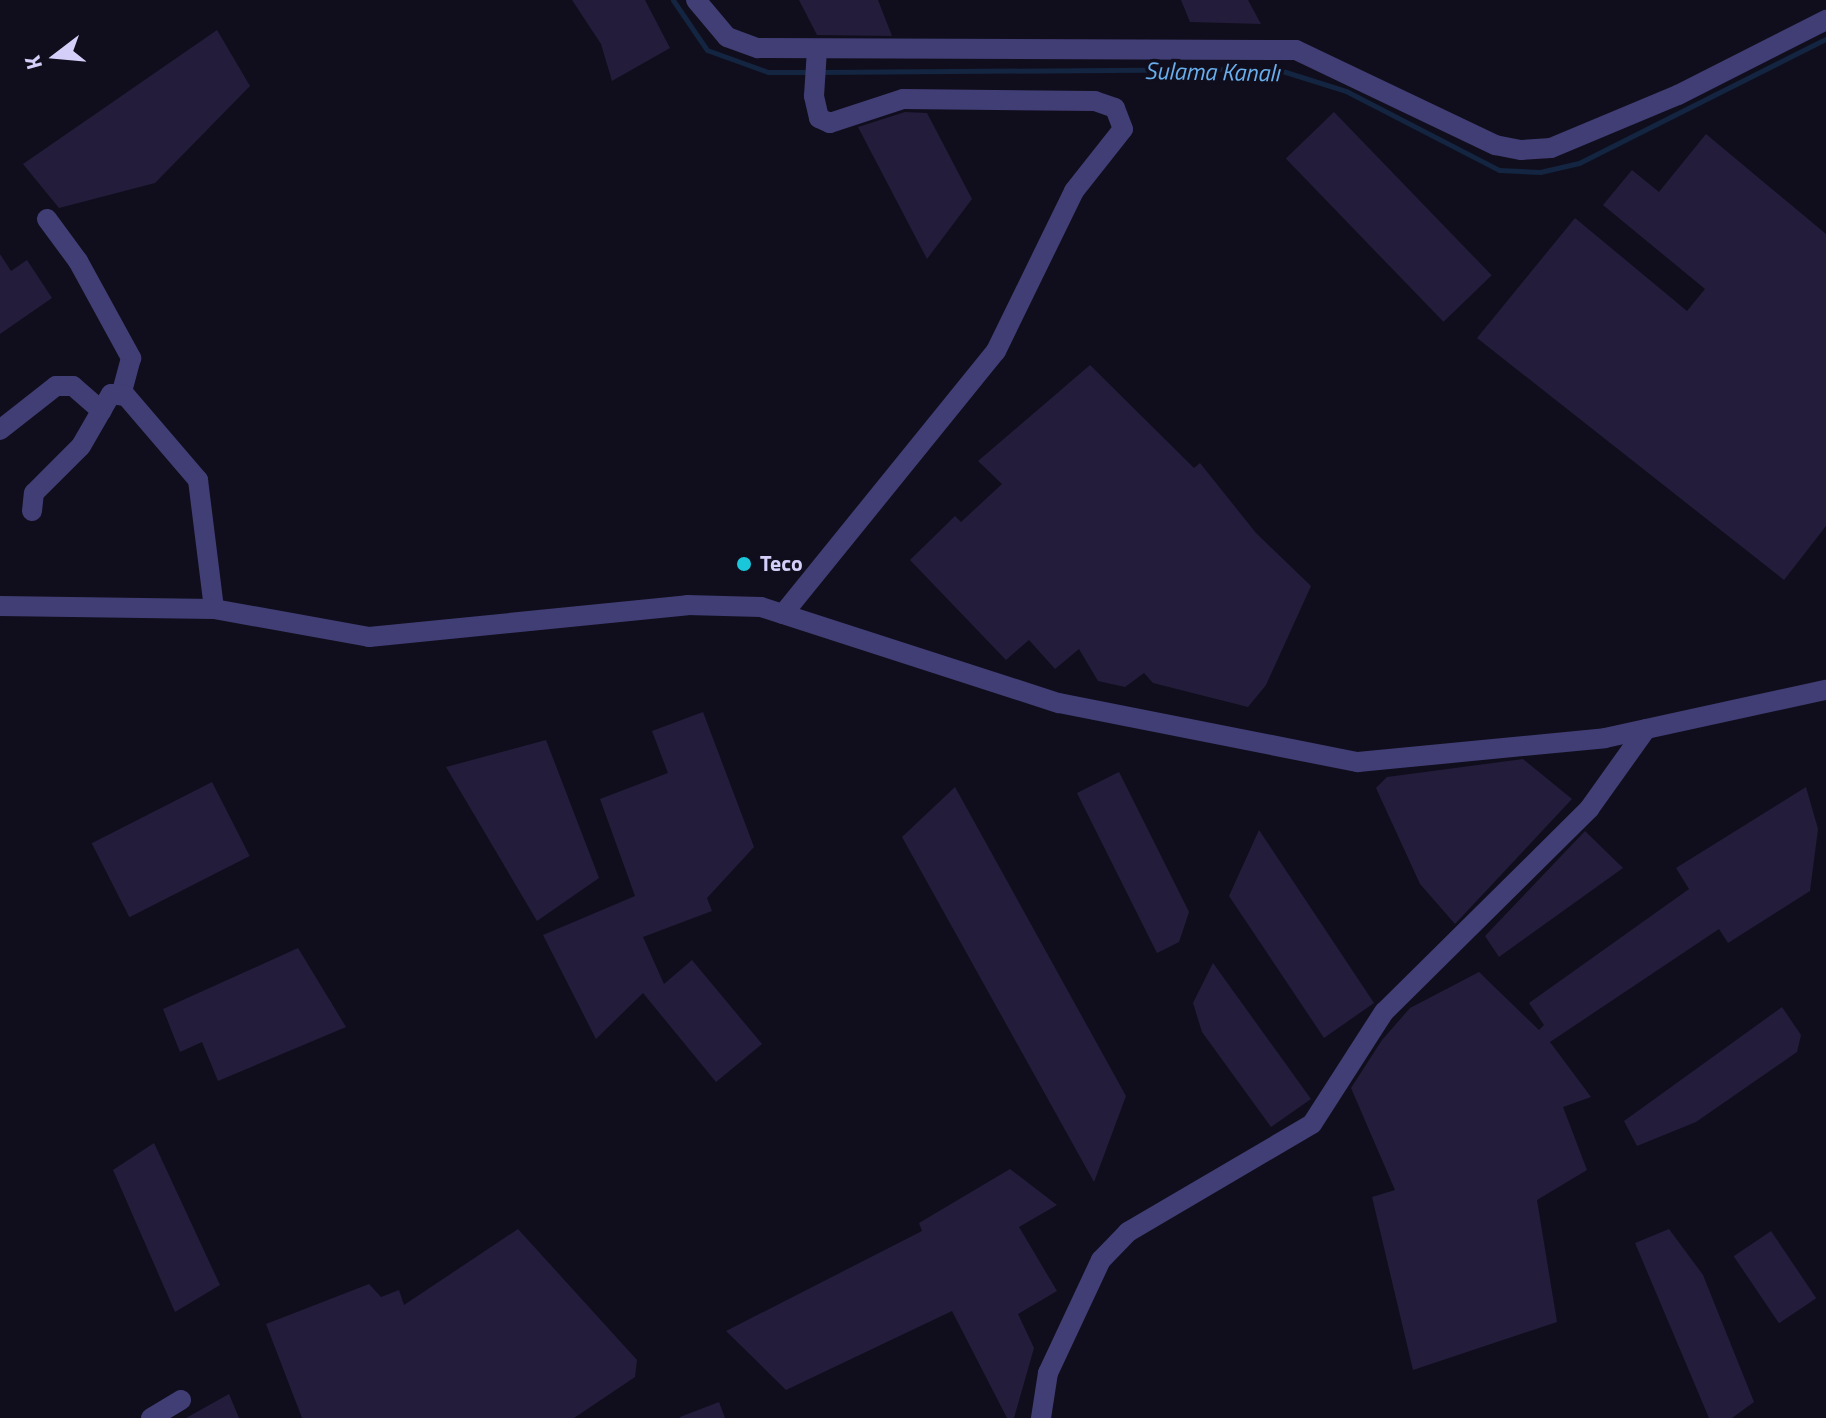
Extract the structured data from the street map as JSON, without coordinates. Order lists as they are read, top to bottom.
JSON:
{
  "water": ["Sulama Kanalı"],
  "places": ["Teco"],
  "north": "left"
}
